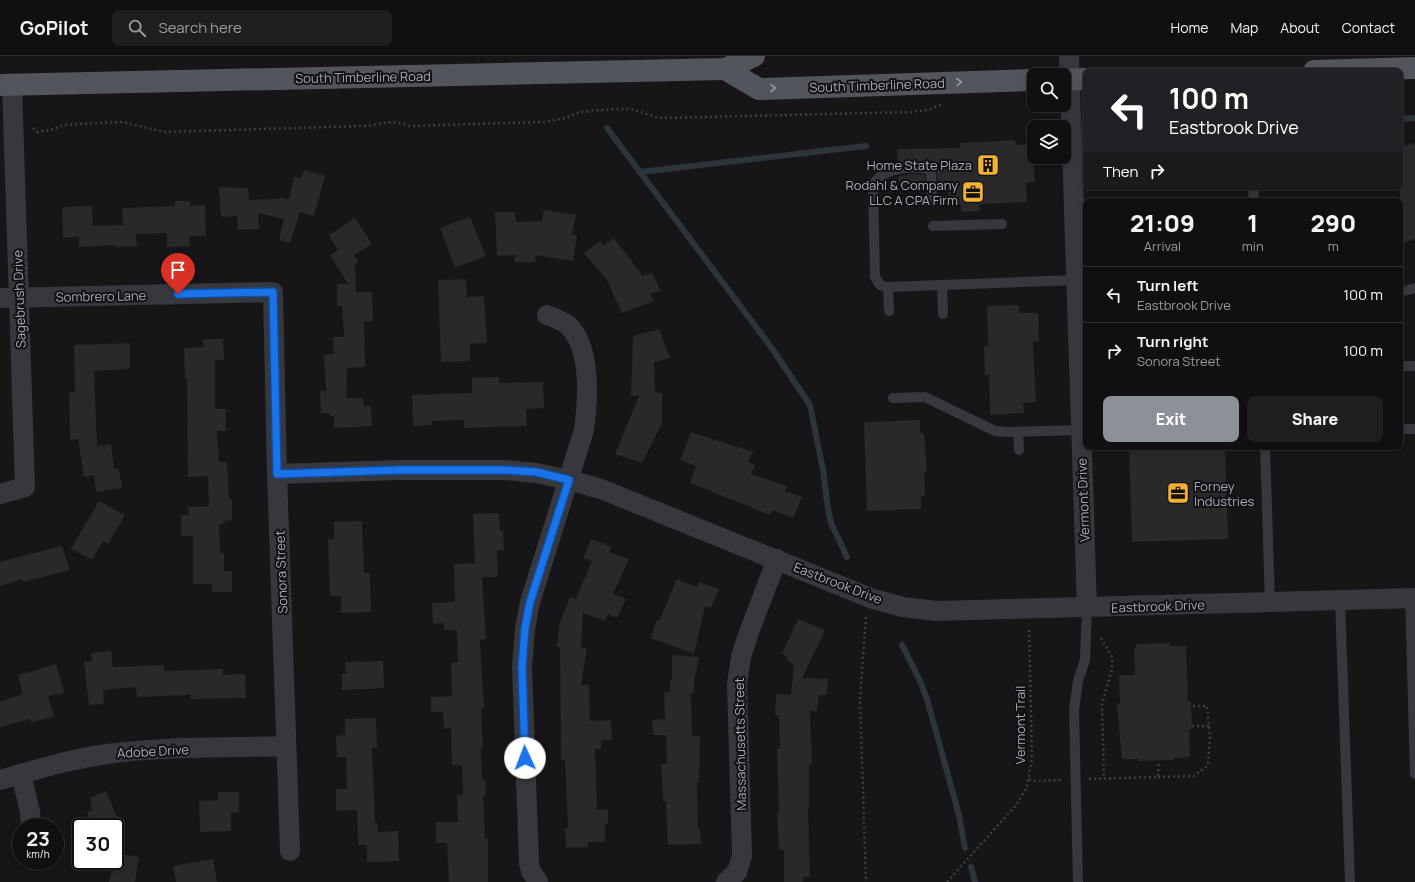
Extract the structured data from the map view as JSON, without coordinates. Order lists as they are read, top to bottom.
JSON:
{
  "streets": {
    "main road": ["South Timberline Road"],
    "street": [
      "Sombrero Lane",
      "Sagebrush Drive",
      "Vermont Drive",
      "Sonora Street",
      "Eastbrook Drive",
      "Massachusetts Street",
      "Adobe Drive"
    ],
    "path": ["Vermont Trail"]
  },
  "crossings": [
    ["South Timberline Road", "Sagebrush Drive"],
    ["Sombrero Lane", "Sagebrush Drive"],
    ["Sombrero Lane", "Sonora Street"],
    ["Vermont Drive", "Eastbrook Drive"],
    ["Sonora Street", "Eastbrook Drive"],
    ["Sonora Street", "Adobe Drive"],
    ["Eastbrook Drive", "Vermont Trail"],
    ["Eastbrook Drive", "Massachusetts Street"]
  ],
  "places": {
    "building": ["Home State Plaza"],
    "office": ["Rodahl & Company LLC A CPA Firm", "Forney Industries"]
  },
  "page": {
    "header": "GoPilot",
    "search": "Search here",
    "nav": [
      "Home",
      "Map",
      "About",
      "Contact"
    ],
    "turn": ["100 m", "Eastbrook Drive"],
    "then": "Then",
    "eta": [
      "21:09",
      "Arrival",
      "1",
      "min",
      "290",
      "m"
    ],
    "list": [
      {
        "name": "Turn left",
        "note": "Eastbrook Drive",
        "value": "100 m"
      },
      {
        "name": "Turn right",
        "note": "Sonora Street",
        "value": "100 m"
      }
    ],
    "buttons": ["Exit", "Share"],
    "speed": "23 km/h",
    "limit": "30"
  }
}
